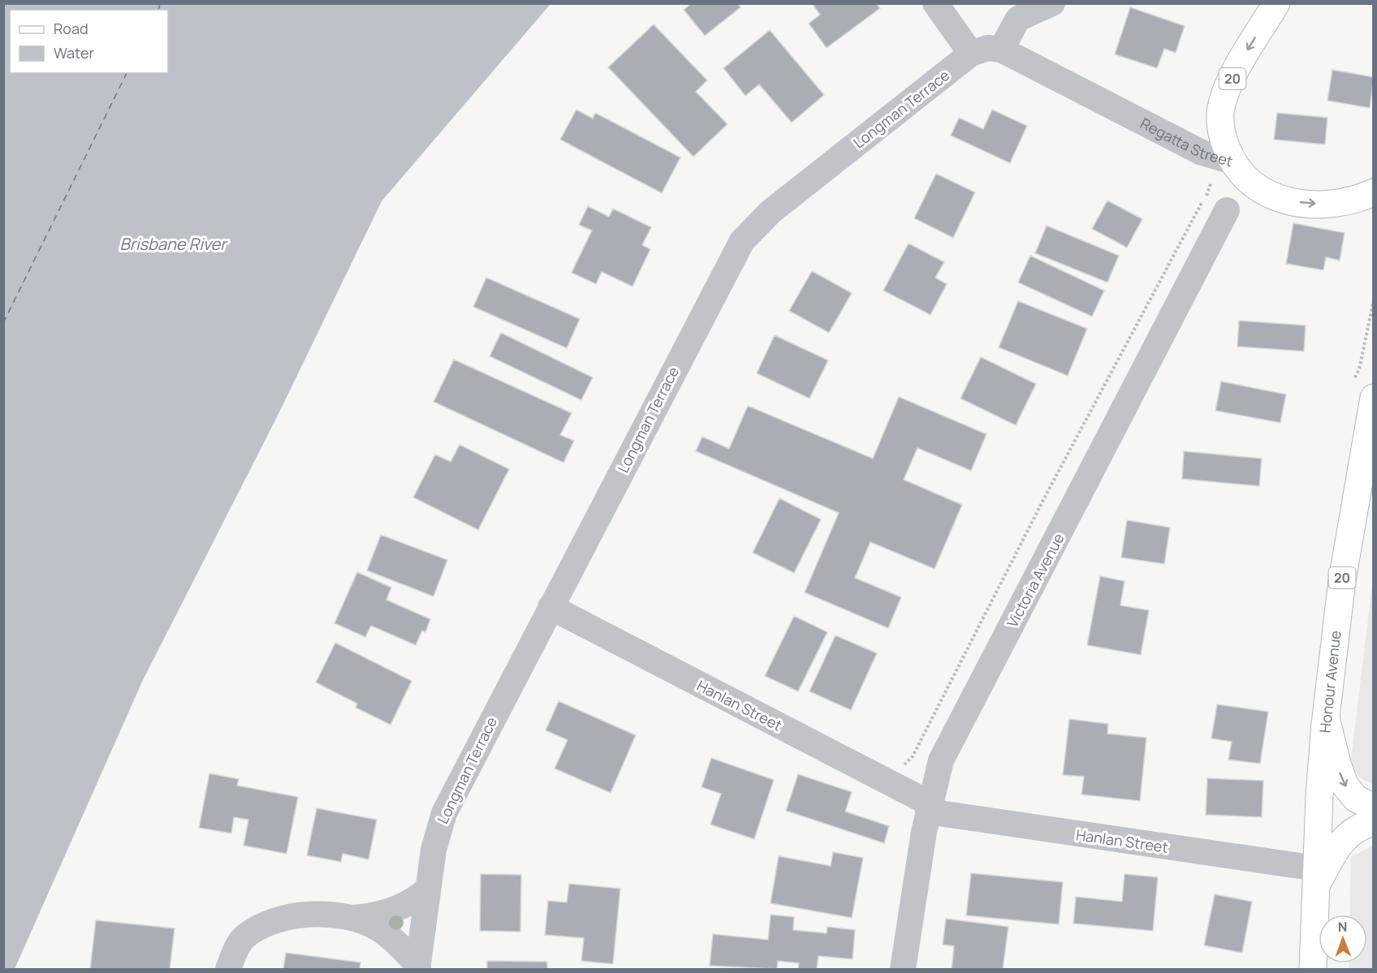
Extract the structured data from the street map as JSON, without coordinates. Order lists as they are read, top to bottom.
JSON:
{
  "streets": {
    "main road": ["20", "Regatta Street", "Honour Avenue"],
    "street": ["Longman Terrace", "Victoria Avenue", "Hanlan Street"]
  },
  "crossings": [
    ["20", "Regatta Street"],
    ["20", "Honour Avenue"],
    ["Longman Terrace", "Regatta Street"],
    ["Longman Terrace", "Hanlan Street"],
    ["Victoria Avenue", "Hanlan Street"],
    ["Honour Avenue", "Hanlan Street"]
  ],
  "water": ["Brisbane River"],
  "legend": ["Road", "Water"],
  "north": "top"
}
